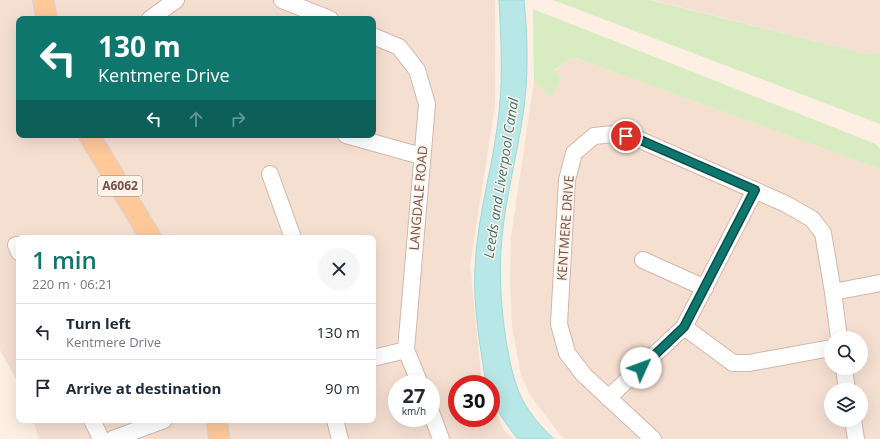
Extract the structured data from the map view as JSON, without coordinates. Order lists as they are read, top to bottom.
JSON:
{
  "streets": {
    "main road": ["A6062"],
    "street": ["LANGDALE ROAD", "KENTMERE DRIVE"]
  },
  "water": ["Leeds and Liverpool Canal"],
  "page": {
    "turn": ["130 m", "Kentmere Drive"],
    "heading": ["1 min", "220 m · 06:21"],
    "list": [
      {
        "name": "Turn left",
        "note": "Kentmere Drive",
        "value": "130 m"
      },
      {
        "name": "Arrive at destination",
        "value": "90 m"
      }
    ],
    "speed": "27 km/h",
    "limit": "30"
  }
}
